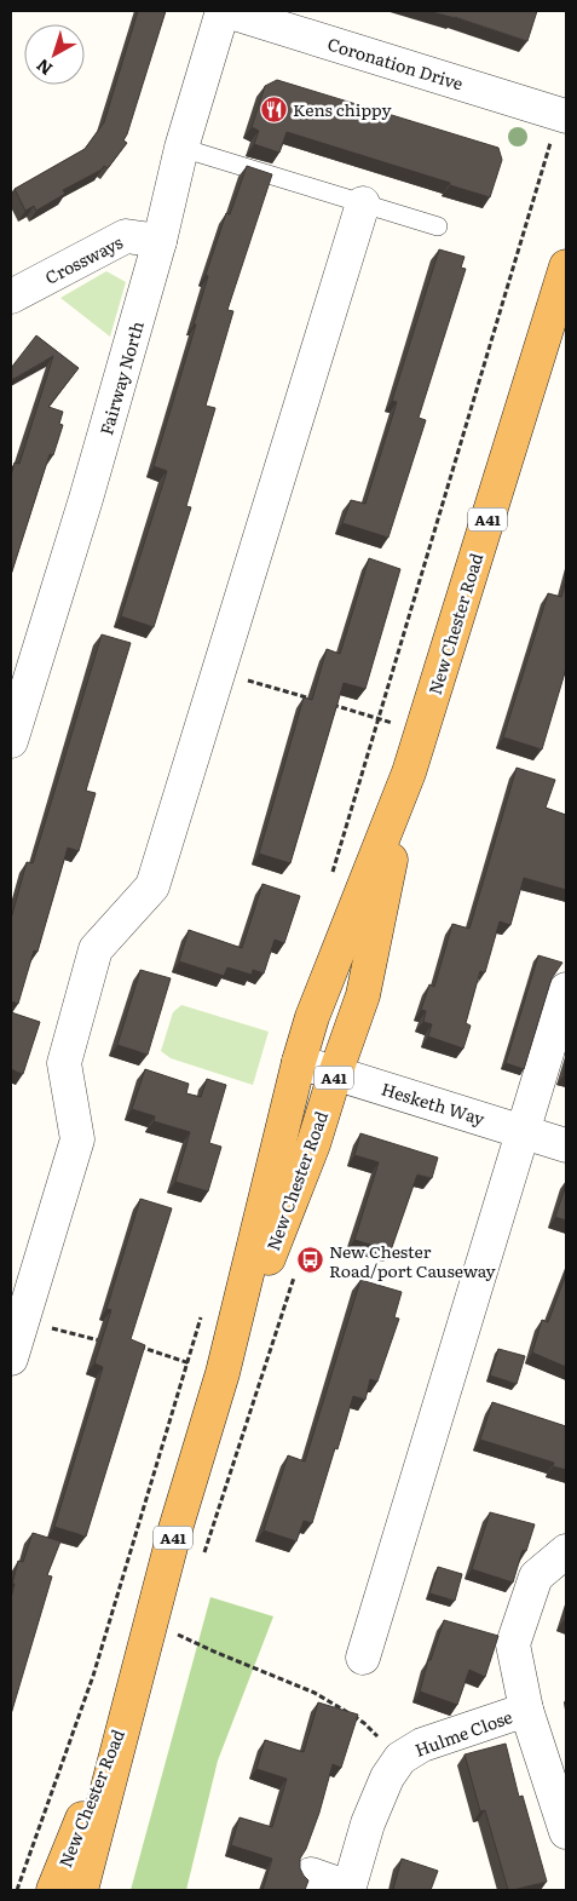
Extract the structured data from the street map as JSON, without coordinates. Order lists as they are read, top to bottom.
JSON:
{
  "streets": {
    "highway": ["A41", "New Chester Road"],
    "street": [
      "Coronation Drive",
      "Crossways",
      "Fairway North",
      "Hesketh Way",
      "Hulme Close"
    ]
  },
  "crossings": [
    ["Coronation Drive", "Fairway North"],
    ["Crossways", "Fairway North"],
    ["New Chester Road", "Hesketh Way"]
  ],
  "places": {
    "restaurant": ["Kens chippy"],
    "bus stop": ["New Chester Road/port Causeway"]
  },
  "north": "bottom left"
}
